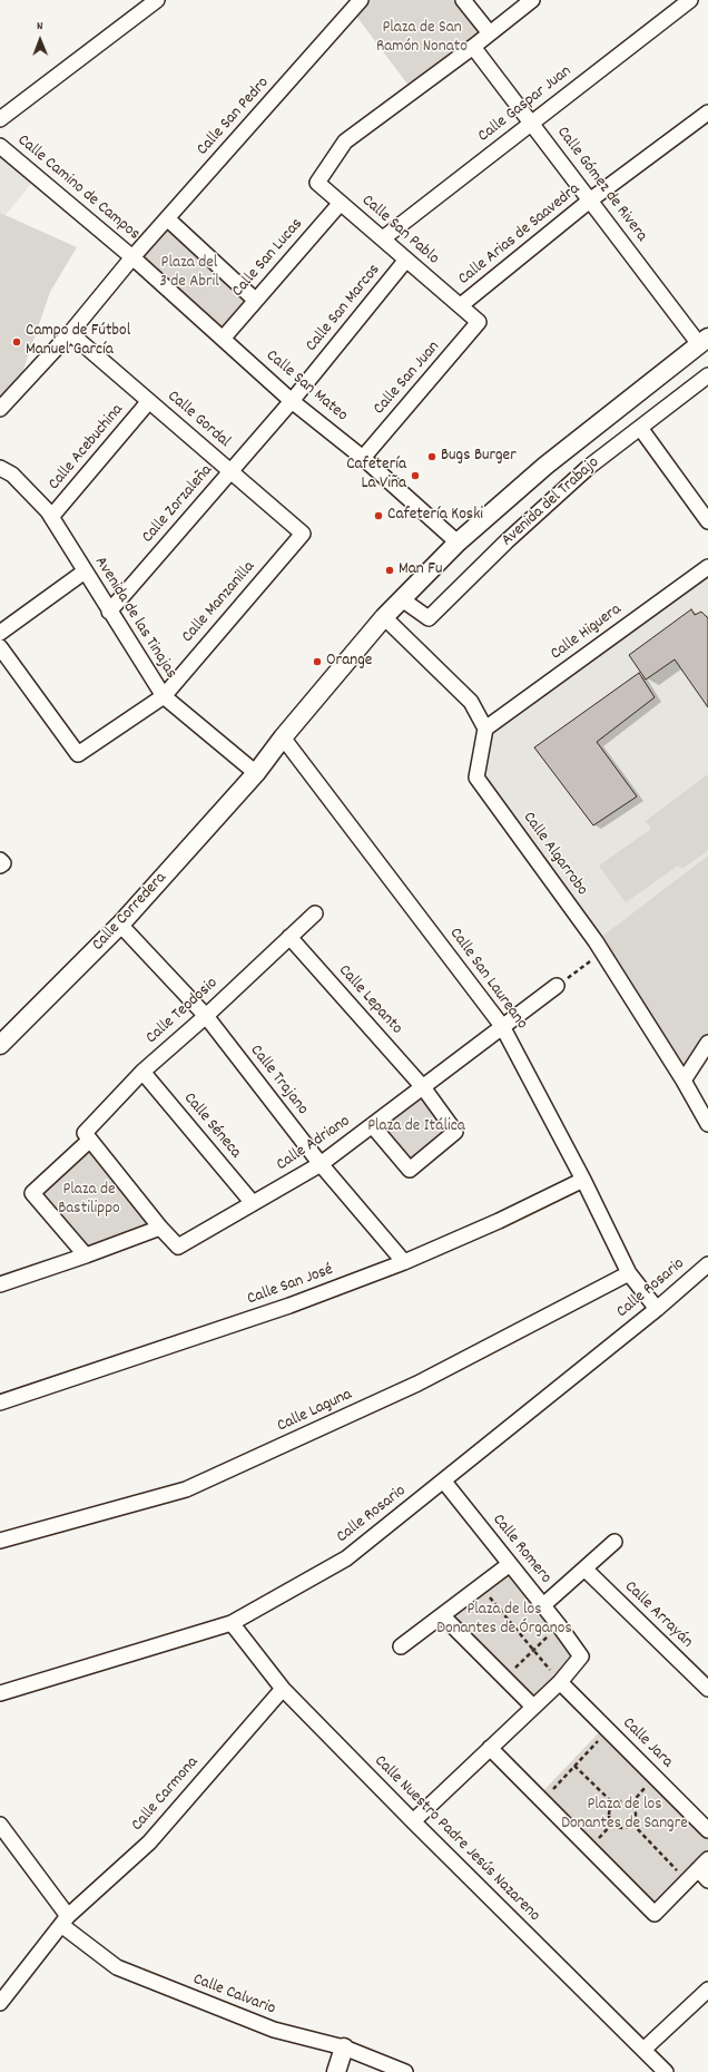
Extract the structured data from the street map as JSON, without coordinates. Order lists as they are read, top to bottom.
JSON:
{
  "streets": {
    "street": [
      "Calle Gaspar Juan",
      "Calle San Pedro",
      "Calle Gómez de Rivera",
      "Calle Camino de Campos",
      "Calle San Pablo",
      "Calle Arias de Saavedra",
      "Calle San Lucas",
      "Calle San Marcos",
      "Calle San Juan",
      "Calle San Mateo",
      "Calle Gordal",
      "Calle Acebuchina",
      "Avenida del Trabajo",
      "Calle Zorzaleña",
      "Calle Manzanilla",
      "Avenida de las Tinajas",
      "Calle Higuera",
      "Calle Algarrobo",
      "Calle Corredera",
      "Calle San Laureano",
      "Calle Lepanto",
      "Calle Teodosio",
      "Calle Trajano",
      "Calle Séneca",
      "Calle Adriano",
      "Calle San José",
      "Calle Rosario",
      "Calle Laguna",
      "Calle Romero",
      "Calle Arrayán",
      "Calle Jara",
      "Calle Carmona",
      "Calle Nuestro Padre Jesús Nazareno",
      "Calle Calvario"
    ]
  },
  "crossings": [
    ["Calle Gaspar Juan", "Calle Gómez de Rivera"],
    ["Calle Gaspar Juan", "Calle San Pablo"],
    ["Calle San Pedro", "Calle Camino de Campos"],
    ["Calle San Pedro", "Calle San Mateo"],
    ["Calle San Pedro", "Calle Gordal"],
    ["Calle Gómez de Rivera", "Calle San Pablo"],
    ["Calle Gómez de Rivera", "Calle Arias de Saavedra"],
    ["Calle Gómez de Rivera", "Avenida del Trabajo"],
    ["Calle Camino de Campos", "Calle San Mateo"],
    ["Calle San Pablo", "Calle Arias de Saavedra"],
    ["Calle San Pablo", "Calle San Lucas"],
    ["Calle San Pablo", "Calle San Marcos"],
    ["Calle San Pablo", "Calle San Juan"],
    ["Calle San Lucas", "Calle San Mateo"],
    ["Calle San Marcos", "Calle San Mateo"],
    ["Calle San Marcos", "Calle Zorzaleña"],
    ["Calle San Juan", "Calle San Mateo"],
    ["Calle San Mateo", "Avenida del Trabajo"],
    ["Calle San Mateo", "Calle Zorzaleña"],
    ["Calle Gordal", "Calle Acebuchina"],
    ["Calle Gordal", "Calle Zorzaleña"],
    ["Calle Gordal", "Calle Manzanilla"],
    ["Calle Acebuchina", "Avenida de las Tinajas"],
    ["Avenida del Trabajo", "Avenida de las Tinajas"],
    ["Avenida del Trabajo", "Calle Corredera"],
    ["Avenida del Trabajo", "Calle San Laureano"],
    ["Calle Zorzaleña", "Avenida de las Tinajas"],
    ["Calle Manzanilla", "Avenida de las Tinajas"],
    ["Avenida de las Tinajas", "Calle Corredera"],
    ["Calle Higuera", "Calle Algarrobo"],
    ["Calle Corredera", "Calle Trajano"],
    ["Calle San Laureano", "Calle Adriano"],
    ["Calle San Laureano", "Calle San José"],
    ["Calle San Laureano", "Calle Rosario"],
    ["Calle San Laureano", "Calle Laguna"],
    ["Calle Lepanto", "Calle Teodosio"],
    ["Calle Lepanto", "Calle Adriano"],
    ["Calle Teodosio", "Calle Trajano"],
    ["Calle Teodosio", "Calle Séneca"],
    ["Calle Trajano", "Calle Adriano"],
    ["Calle Trajano", "Calle San José"],
    ["Calle Séneca", "Calle Adriano"],
    ["Calle Rosario", "Calle Romero"],
    ["Calle Rosario", "Calle Nuestro Padre Jesús Nazareno"],
    ["Calle Romero", "Calle Jara"],
    ["Calle Carmona", "Calle Nuestro Padre Jesús Nazareno"],
    ["Calle Carmona", "Calle Calvario"]
  ],
  "parks": [
    "Plaza de San Ramón Nonato",
    "Plaza del 3 de Abril",
    "Plaza de Itálica",
    "Plaza de Bastilippo",
    "Plaza de los Donantes de Órganos",
    "Plaza de los Donantes de Sangre"
  ],
  "places": [
    "Campo de Fútbol Manuel García",
    "Bugs Burger",
    "Cafetería La Viña",
    "Cafetería Koski",
    "Man Fu",
    "Orange"
  ],
  "north": "top"
}
